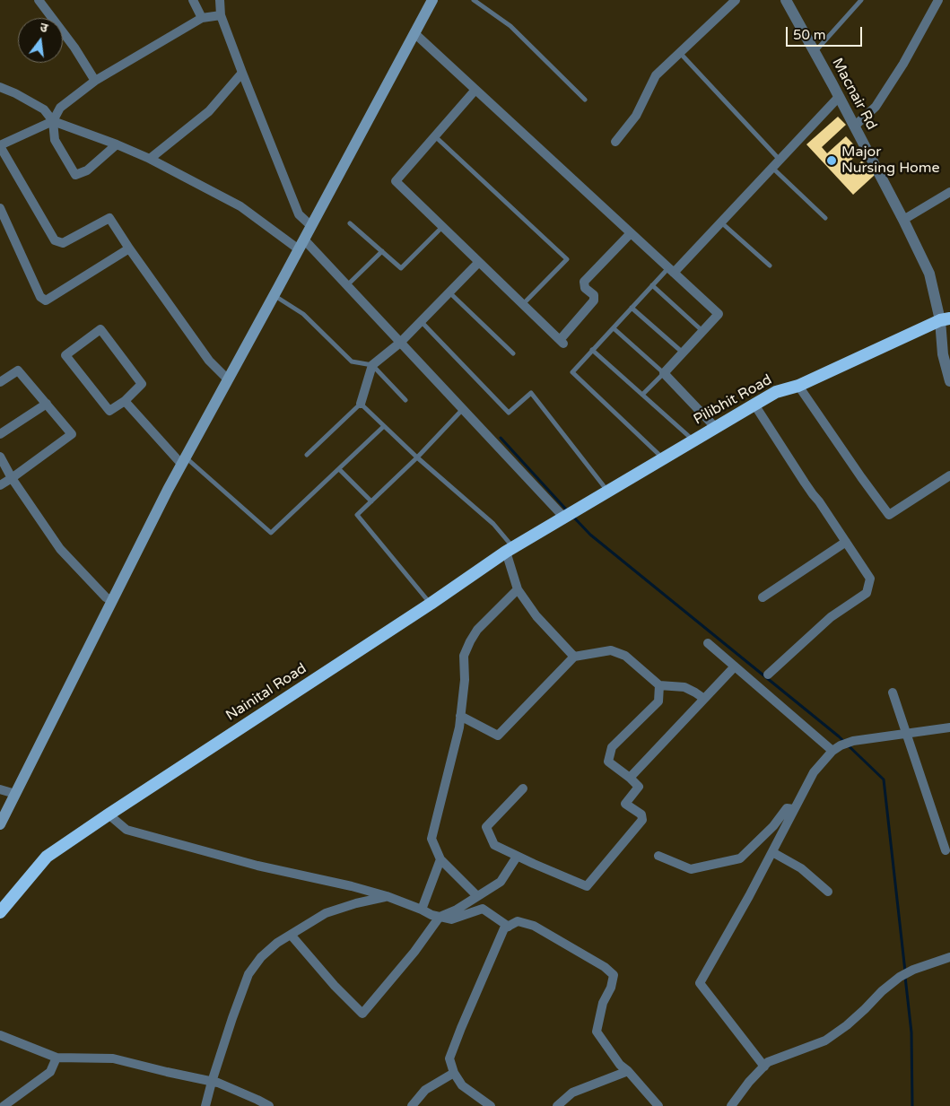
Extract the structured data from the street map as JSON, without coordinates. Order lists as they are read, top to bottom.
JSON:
{
  "streets": {
    "highway": ["Pilibhit Road", "Nainital Road"],
    "street": ["Macnair Rd"]
  },
  "crossings": [
    ["Macnair Rd", "Pilibhit Road"],
    ["Pilibhit Road", "Nainital Road"]
  ],
  "places": ["Major Nursing Home"],
  "scale_bar": "50 m",
  "north": "top"
}
